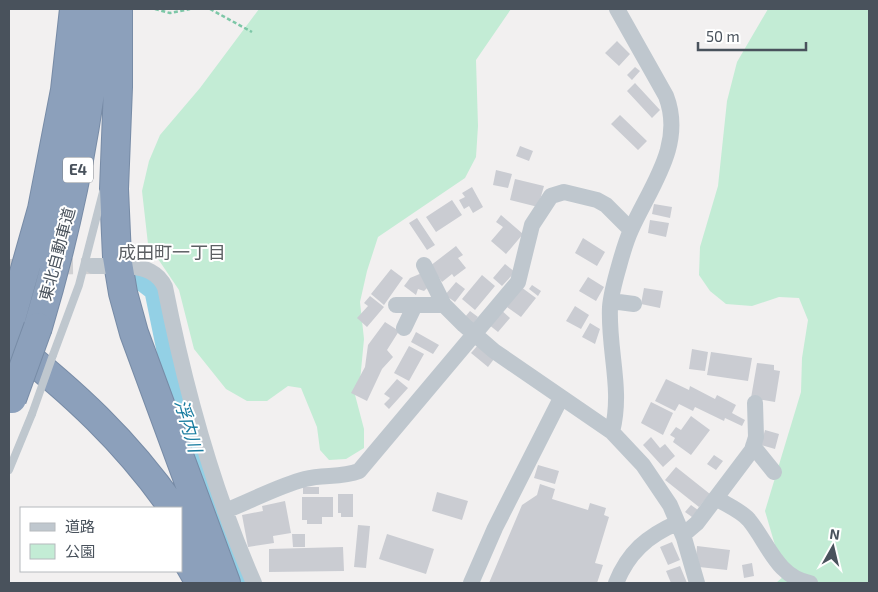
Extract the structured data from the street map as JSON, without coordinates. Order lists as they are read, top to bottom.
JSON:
{
  "streets": {
    "highway": ["E4", "東北自動車道"]
  },
  "districts": ["成田町一丁目"],
  "water": ["浮内川"],
  "legend": ["道路", "公園"],
  "scale_bar": "50 m",
  "north": "top"
}
